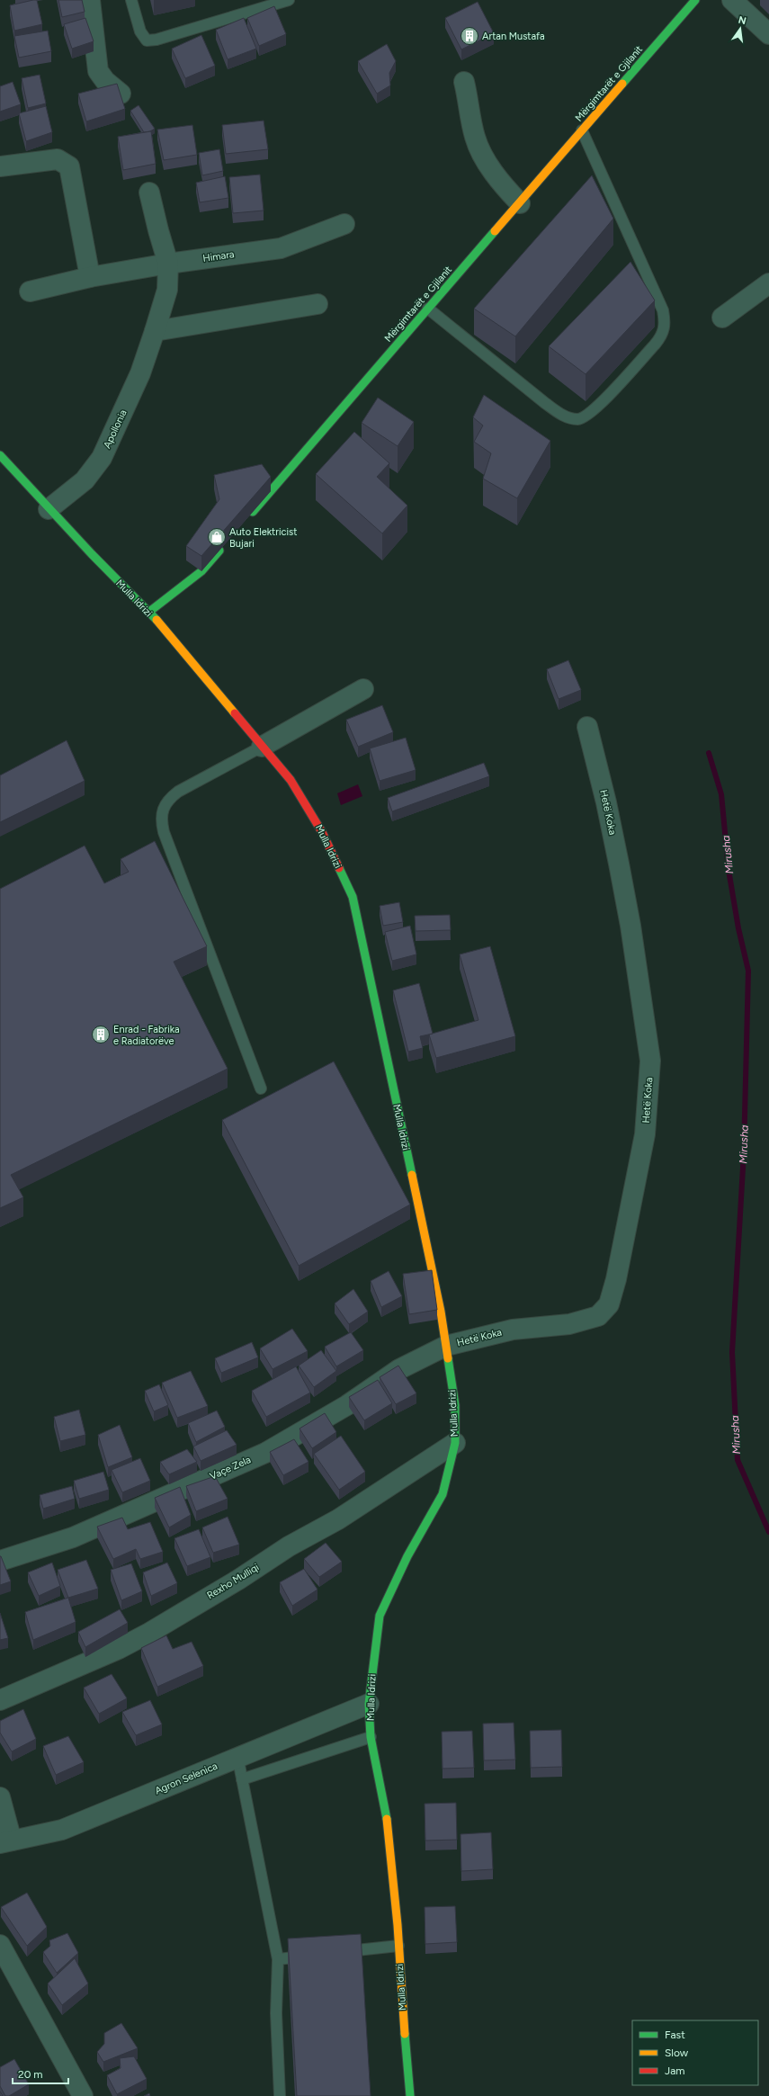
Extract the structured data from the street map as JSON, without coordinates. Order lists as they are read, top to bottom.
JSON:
{
  "streets": {
    "street": [
      "Mërgimtarët e Gjilanit",
      "Himara",
      "Apollonia",
      "Mulla Idrizi",
      "Hetë Koka",
      "Vaçe Zela",
      "Rexho Mulliqi",
      "Agron Selenica"
    ]
  },
  "crossings": [
    ["Himara", "Apollonia"],
    ["Apollonia", "Mulla Idrizi"],
    ["Mulla Idrizi", "Hetë Koka"],
    ["Mulla Idrizi", "Vaçe Zela"],
    ["Mulla Idrizi", "Rexho Mulliqi"],
    ["Mulla Idrizi", "Agron Selenica"],
    ["Hetë Koka", "Vaçe Zela"]
  ],
  "water": ["Mirusha"],
  "places": {
    "building": ["Artan Mustafa", "Enrad - Fabrika e Radiatorëve"],
    "shop": ["Auto Elektricist Bujari"]
  },
  "legend": ["Fast", "Slow", "Jam"],
  "scale_bar": "20 m",
  "north": "top"
}
